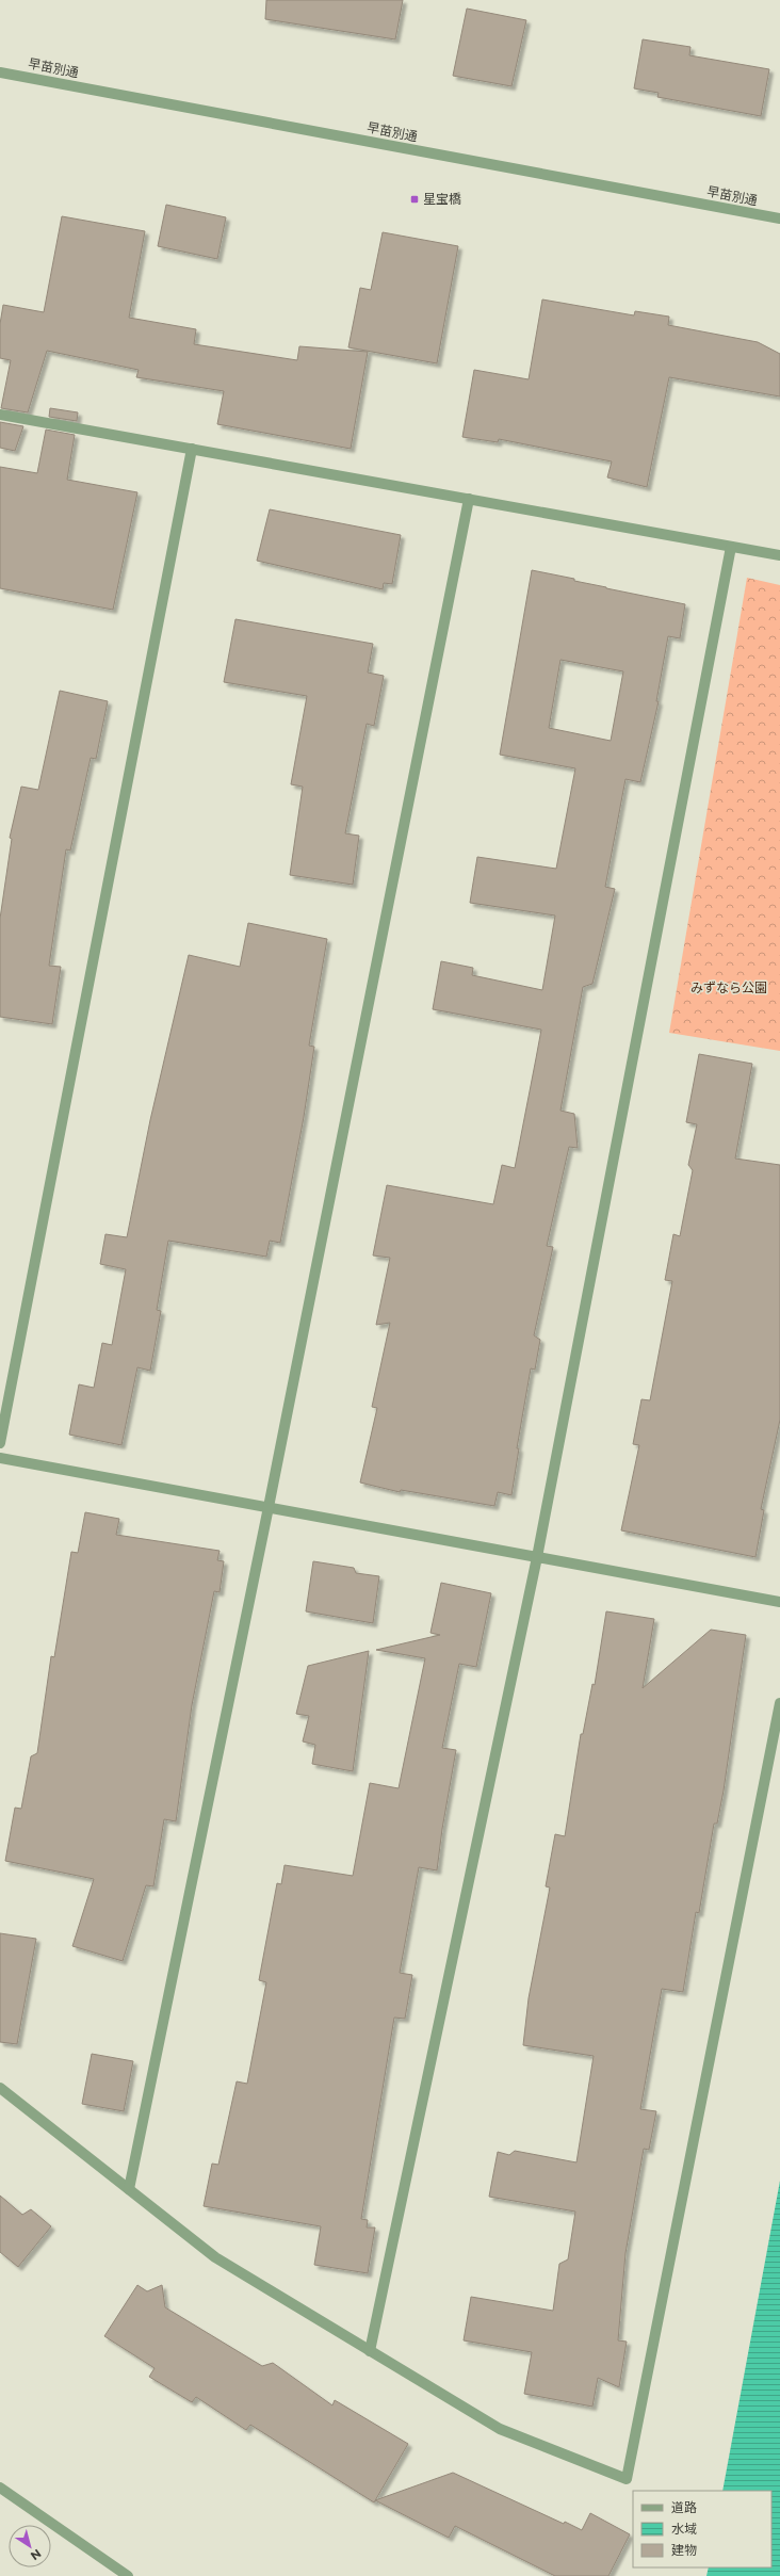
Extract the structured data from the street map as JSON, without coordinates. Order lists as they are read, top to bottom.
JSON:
{
  "streets": {
    "street": ["早苗別通"]
  },
  "parks": ["みずなら公園"],
  "places": {
    "transit": ["星宝橋"]
  },
  "legend": ["道路", "水域", "建物"],
  "north": "bottom right"
}
